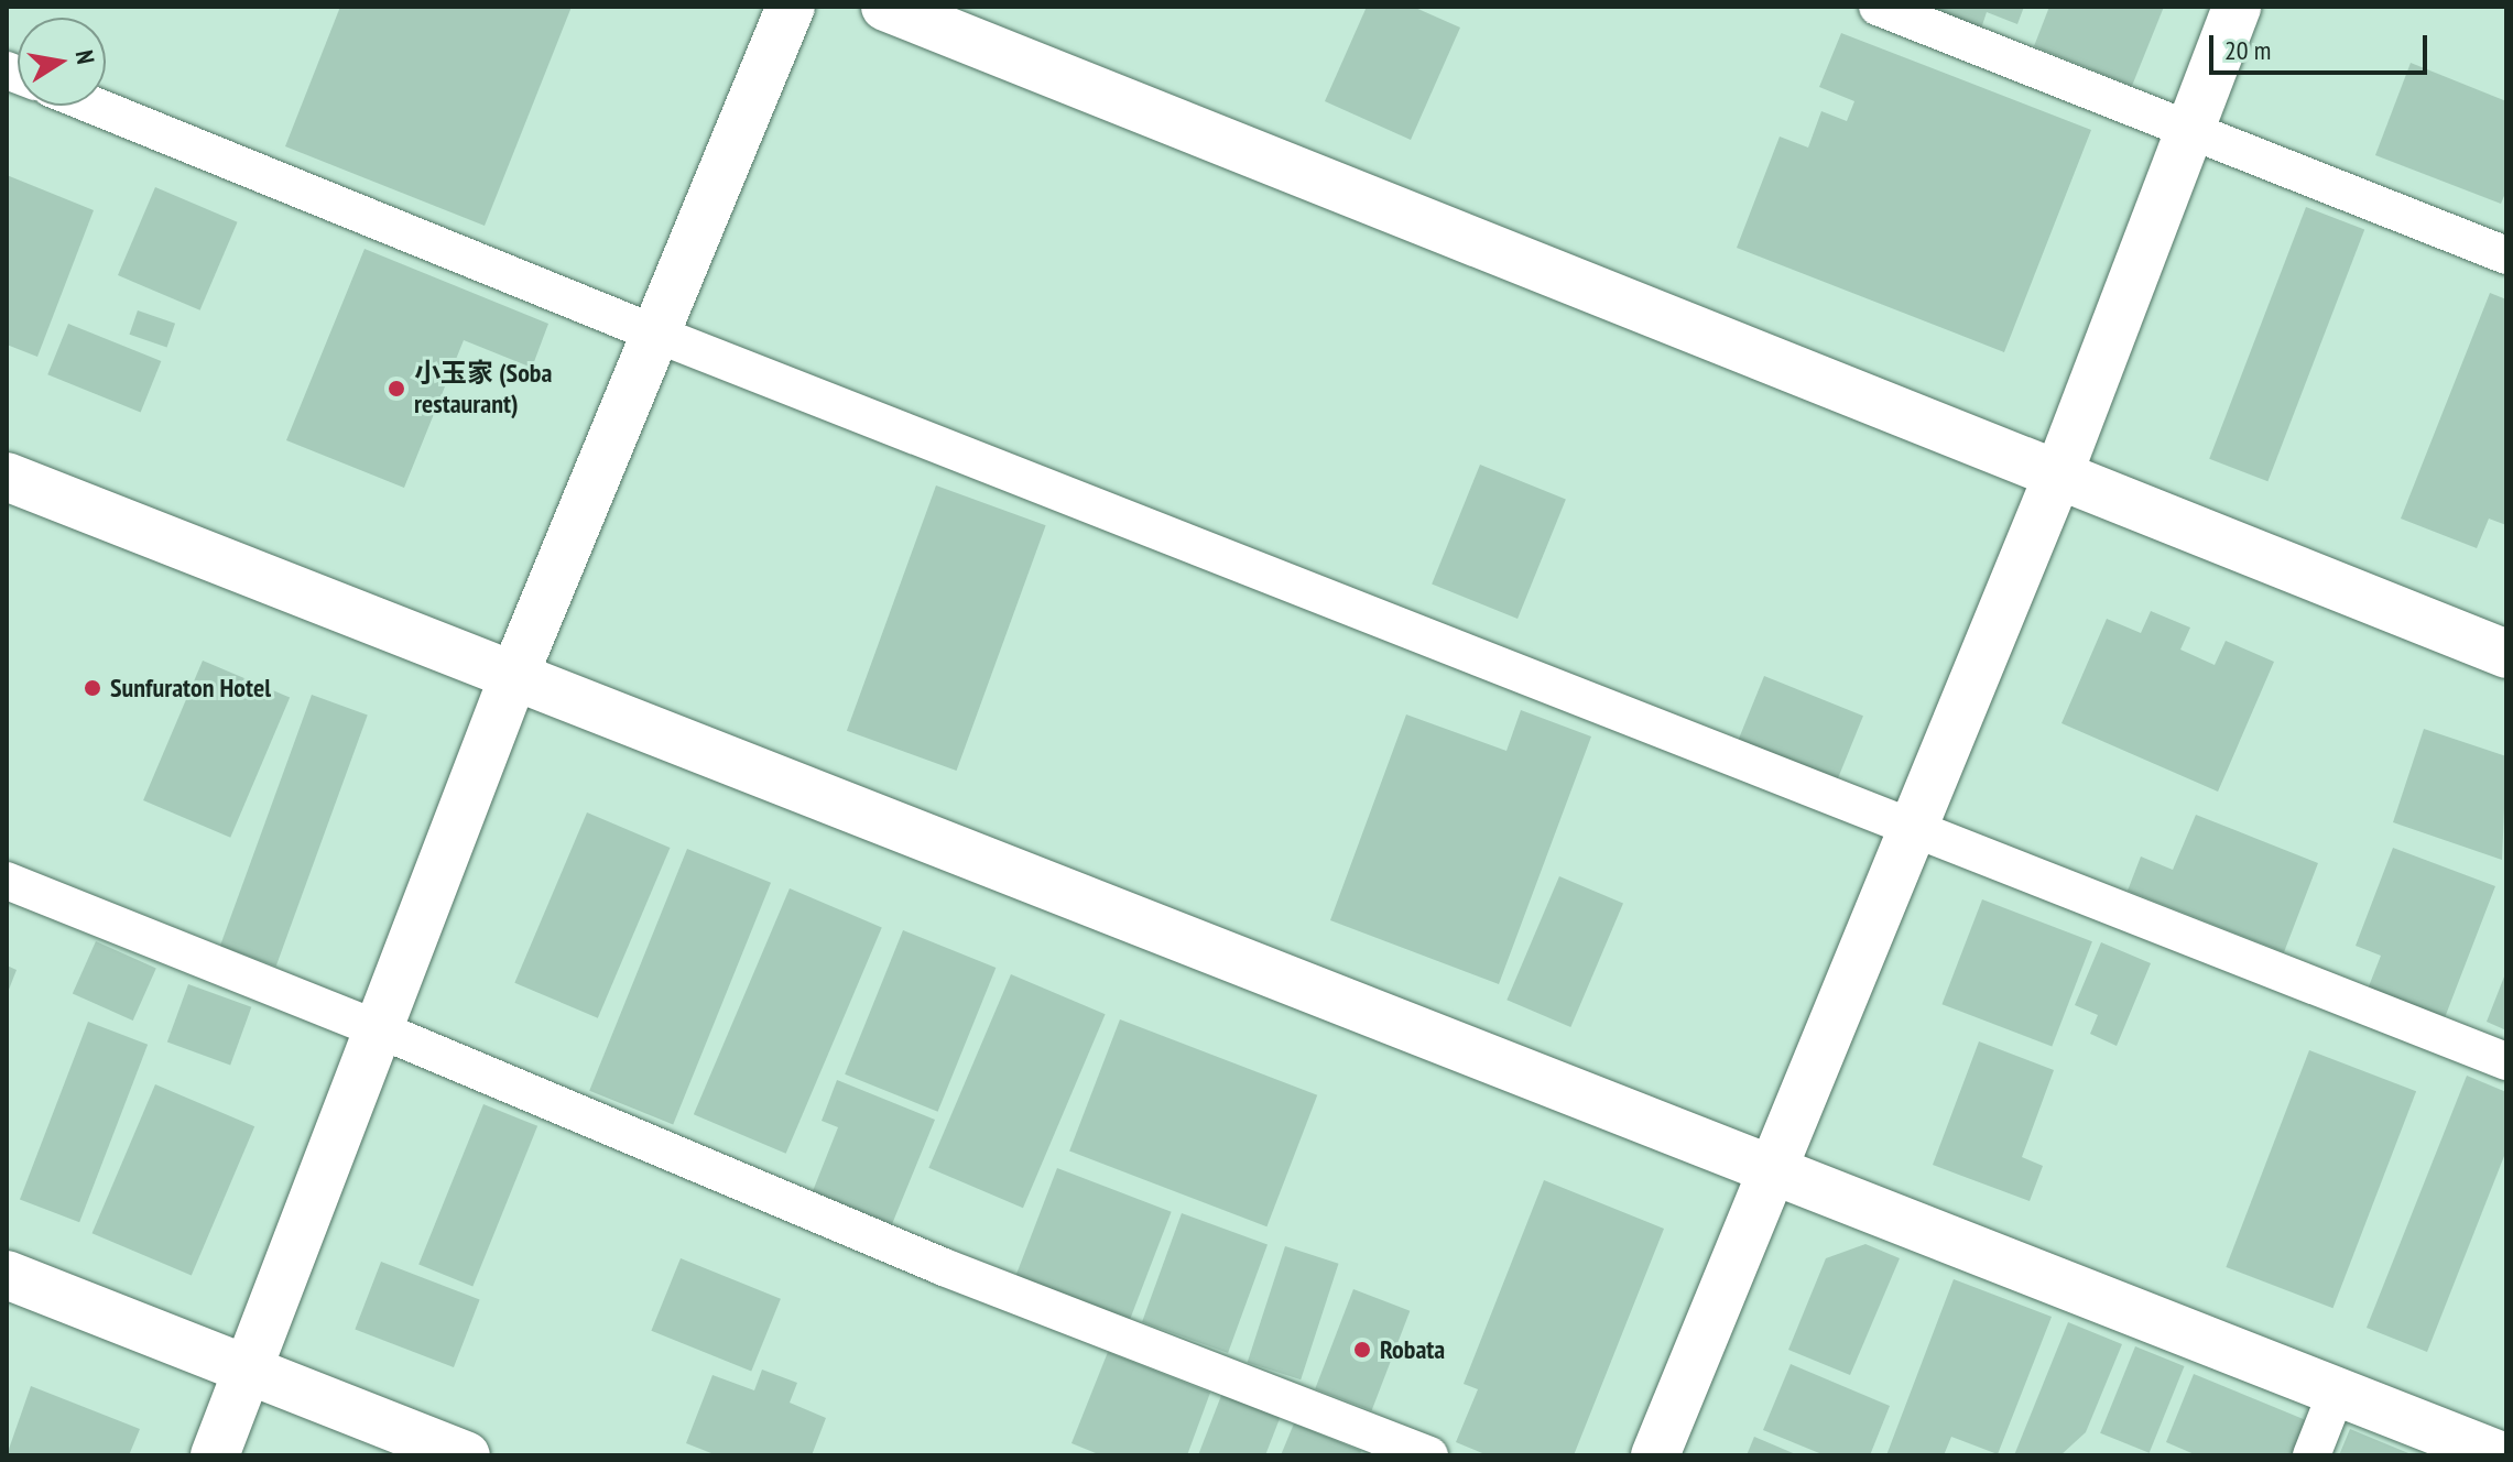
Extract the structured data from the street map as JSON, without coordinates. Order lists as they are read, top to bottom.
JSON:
{
  "places": ["小玉家 (Soba restaurant)", "Sunfuraton Hotel", "Robata"],
  "scale_bar": "20 m",
  "north": "right"
}
